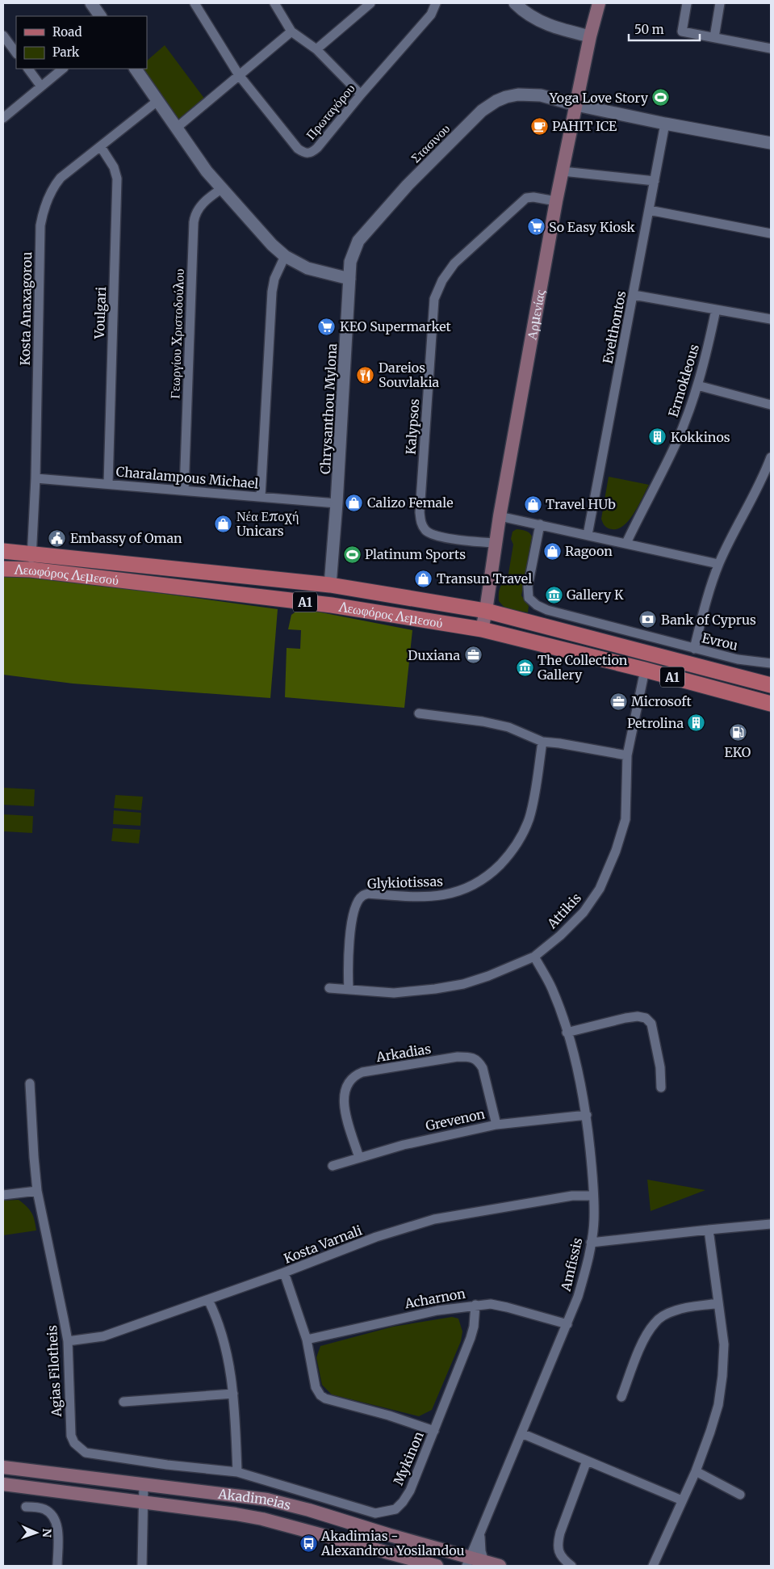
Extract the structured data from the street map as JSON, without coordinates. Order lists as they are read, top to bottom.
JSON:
{
  "streets": {
    "main road": [
      "Αρμενίας",
      "Λεωφόρος Λεμεσού",
      "A1",
      "Akadimeias"
    ],
    "street": [
      "Πρωταγόρου",
      "Στασινου",
      "Kosta Anaxagorou",
      "Voulgari",
      "Evelthontos",
      "Γεωργίου Χριστοδούλου",
      "Ermokleous",
      "Chrysanthou Mylona",
      "Kalypsos",
      "Charalampous Michael",
      "Evrou",
      "Glykiotissas",
      "Attikis",
      "Arkadias",
      "Grevenon",
      "Kosta Varnali",
      "Amfissis",
      "Acharnon",
      "Agias Filotheis",
      "Mykinon"
    ]
  },
  "crossings": [
    ["Στασινου", "Αρμενίας"],
    ["Στασινου", "Evelthontos"],
    ["Στασινου", "Chrysanthou Mylona"],
    ["Kosta Anaxagorou", "Voulgari"],
    ["Kosta Anaxagorou", "Charalampous Michael"],
    ["Kosta Anaxagorou", "Λεωφόρος Λεμεσού"],
    ["Voulgari", "Charalampous Michael"],
    ["Αρμενίας", "Kalypsos"],
    ["Αρμενίας", "Λεωφόρος Λεμεσού"],
    ["Γεωργίου Χριστοδούλου", "Charalampous Michael"],
    ["Chrysanthou Mylona", "Charalampous Michael"],
    ["Chrysanthou Mylona", "Λεωφόρος Λεμεσού"],
    ["Λεωφόρος Λεμεσού", "Attikis"],
    ["Glykiotissas", "Attikis"],
    ["Attikis", "Amfissis"],
    ["Arkadias", "Grevenon"],
    ["Grevenon", "Amfissis"],
    ["Kosta Varnali", "Amfissis"],
    ["Kosta Varnali", "Agias Filotheis"],
    ["Amfissis", "Acharnon"],
    ["Amfissis", "Akadimeias"],
    ["Acharnon", "Mykinon"],
    ["Agias Filotheis", "Mykinon"]
  ],
  "places": {
    "sports": ["Yoga Love Story", "Platinum Sports"],
    "cafe": ["PAHIT ICE"],
    "supermarket": ["So Easy Kiosk", "KEO Supermarket"],
    "restaurant": ["Dareios Souvlakia"],
    "building": ["Kokkinos", "Petrolina"],
    "shop": [
      "Calizo Female",
      "Travel HUb",
      "Νέα Εποχή Unicars",
      "Ragoon",
      "Transun Travel"
    ],
    "public building": ["Embassy of Oman"],
    "museum": ["Gallery K", "The Collection Gallery"],
    "bank": ["Bank of Cyprus"],
    "office": ["Duxiana", "Microsoft"],
    "fuel station": ["EKO"],
    "bus stop": ["Akadimias - Alexandrou Yosilandou"]
  },
  "legend": ["Road", "Park"],
  "scale_bar": "50 m",
  "north": "right"
}
